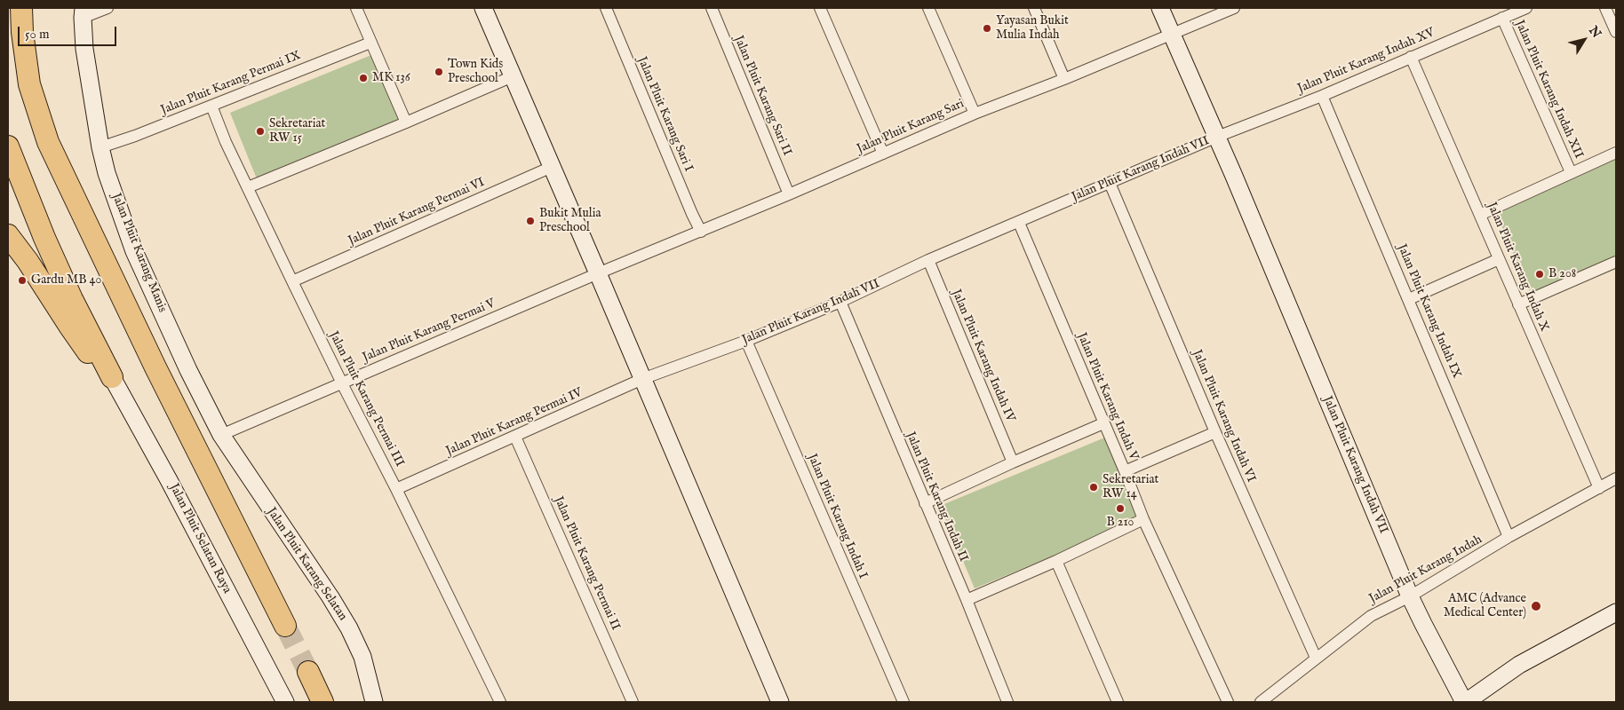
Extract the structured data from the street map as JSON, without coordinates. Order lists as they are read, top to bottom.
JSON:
{
  "streets": {
    "street": [
      "Jalan Pluit Karang Indah XV",
      "Jalan Pluit Karang Permai IX",
      "Jalan Pluit Karang Indah XII",
      "Jalan Pluit Karang Sari II",
      "Jalan Pluit Karang Sari I",
      "Jalan Pluit Karang Sari",
      "Jalan Pluit Karang Indah VII",
      "Jalan Pluit Karang Permai VI",
      "Jalan Pluit Karang Manis",
      "Jalan Pluit Karang Indah X",
      "Jalan Pluit Karang Indah IX",
      "Jalan Pluit Karang Permai V",
      "Jalan Pluit Karang Indah IV",
      "Jalan Pluit Karang Indah V",
      "Jalan Pluit Karang Permai III",
      "Jalan Pluit Karang Indah VI",
      "Jalan Pluit Karang Permai IV",
      "Jalan Pluit Karang Indah II",
      "Jalan Pluit Karang Indah I",
      "Jalan Pluit Selatan Raya",
      "Jalan Pluit Karang Permai II",
      "Jalan Pluit Karang Selatan",
      "Jalan Pluit Karang Indah"
    ]
  },
  "crossings": [
    ["Jalan Pluit Karang Indah XV", "Jalan Pluit Karang Indah XII"],
    ["Jalan Pluit Karang Indah XV", "Jalan Pluit Karang Indah VII"],
    ["Jalan Pluit Karang Indah XV", "Jalan Pluit Karang Indah X"],
    ["Jalan Pluit Karang Indah XV", "Jalan Pluit Karang Indah IX"],
    ["Jalan Pluit Karang Permai IX", "Jalan Pluit Karang Manis"],
    ["Jalan Pluit Karang Permai IX", "Jalan Pluit Karang Permai III"],
    ["Jalan Pluit Karang Sari II", "Jalan Pluit Karang Sari"],
    ["Jalan Pluit Karang Sari I", "Jalan Pluit Karang Sari"],
    ["Jalan Pluit Karang Sari", "Jalan Pluit Karang Permai V"],
    ["Jalan Pluit Karang Indah VII", "Jalan Pluit Karang Indah IV"],
    ["Jalan Pluit Karang Indah VII", "Jalan Pluit Karang Indah V"],
    ["Jalan Pluit Karang Indah VII", "Jalan Pluit Karang Indah VI"],
    ["Jalan Pluit Karang Indah VII", "Jalan Pluit Karang Permai IV"],
    ["Jalan Pluit Karang Indah VII", "Jalan Pluit Karang Indah II"],
    ["Jalan Pluit Karang Indah VII", "Jalan Pluit Karang Indah I"],
    ["Jalan Pluit Karang Indah VII", "Jalan Pluit Karang Indah"],
    ["Jalan Pluit Karang Permai VI", "Jalan Pluit Karang Permai III"],
    ["Jalan Pluit Karang Manis", "Jalan Pluit Karang Permai V"],
    ["Jalan Pluit Karang Manis", "Jalan Pluit Karang Selatan"],
    ["Jalan Pluit Karang Indah X", "Jalan Pluit Karang Indah"],
    ["Jalan Pluit Karang Indah IX", "Jalan Pluit Karang Indah"],
    ["Jalan Pluit Karang Permai V", "Jalan Pluit Karang Permai III"],
    ["Jalan Pluit Karang Permai V", "Jalan Pluit Karang Selatan"],
    ["Jalan Pluit Karang Permai III", "Jalan Pluit Karang Permai IV"],
    ["Jalan Pluit Karang Indah VI", "Jalan Pluit Karang Indah"],
    ["Jalan Pluit Karang Permai IV", "Jalan Pluit Karang Permai II"]
  ],
  "places": [
    "Yayasan Bukit Mulia Indah",
    "Town Kids Preschool",
    "MK 136",
    "Sekretariat RW 15",
    "Bukit Mulia Preschool",
    "B 208",
    "Gardu MB 40",
    "Sekretariat RW 14",
    "B 210",
    "AMC (Advance Medical Center)"
  ],
  "scale_bar": "50 m",
  "north": "top right"
}
